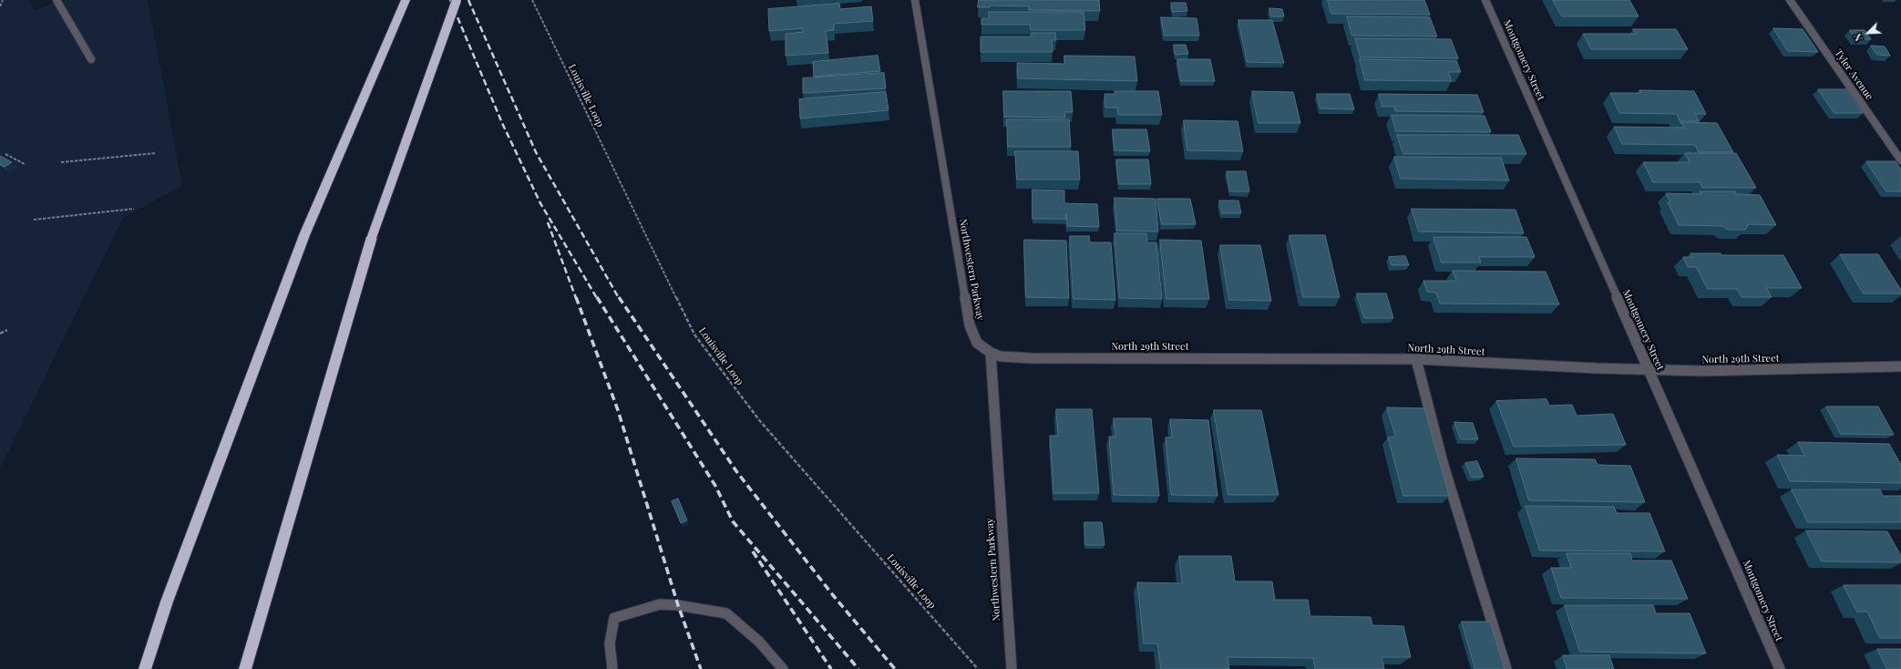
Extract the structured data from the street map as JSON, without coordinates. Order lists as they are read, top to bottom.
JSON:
{
  "streets": {
    "street": [
      "Montgomery Street",
      "Tyler Avenue",
      "Northwestern Parkway",
      "North 29th Street"
    ],
    "path": ["Louisville Loop"]
  },
  "crossings": [
    ["Montgomery Street", "North 29th Street"],
    ["Northwestern Parkway", "North 29th Street"]
  ],
  "north": "bottom left"
}
